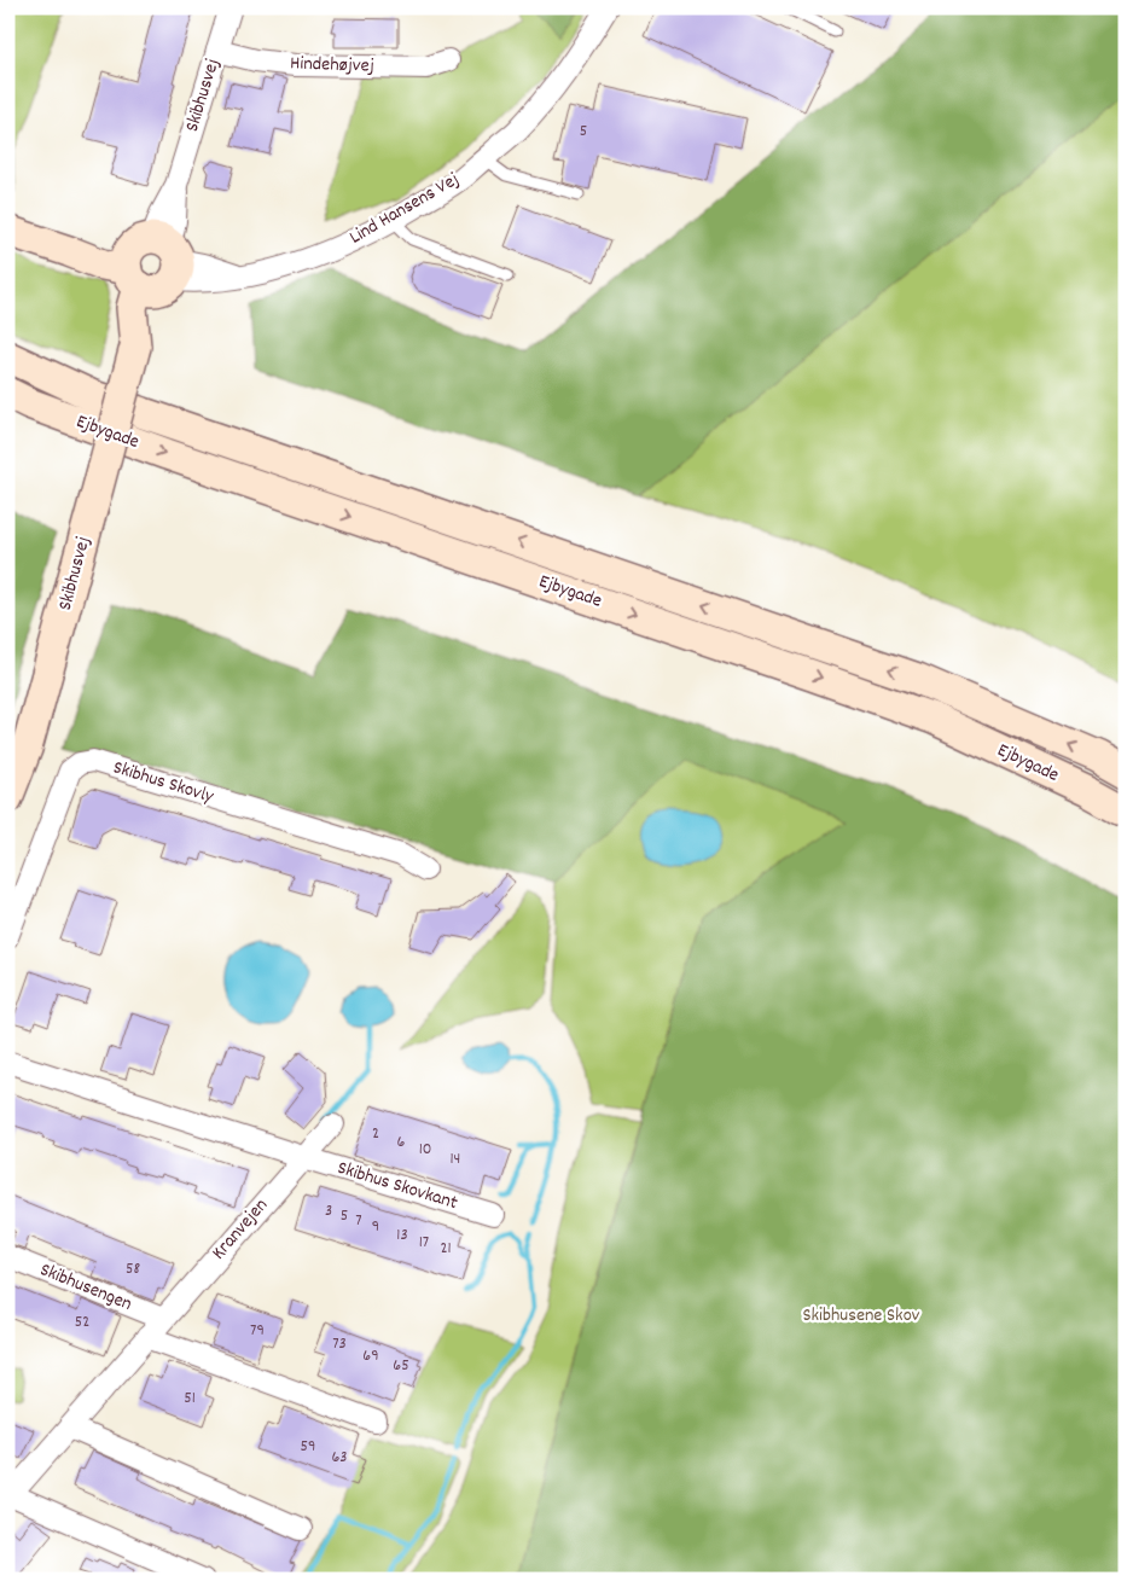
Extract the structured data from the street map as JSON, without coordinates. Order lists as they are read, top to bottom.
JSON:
{
  "streets": {
    "main road": ["Skibhusvej", "Ejbygade"],
    "street": [
      "Hindehøjvej",
      "Lind Hansens Vej",
      "Skibhus Skovly",
      "Skibhus Skovkant",
      "Kranvejen",
      "Skibhusengen"
    ]
  },
  "crossings": [
    ["Hindehøjvej", "Skibhusvej"],
    ["Skibhusvej", "Lind Hansens Vej"],
    ["Skibhus Skovkant", "Kranvejen"],
    ["Kranvejen", "Skibhusengen"]
  ],
  "parks": ["Skibhusene Skov"],
  "house_numbers": [
    "5",
    "2",
    "6",
    "10",
    "14",
    "3",
    "5",
    "7",
    "9",
    "13",
    "17",
    "21",
    "58",
    "52",
    "79",
    "73",
    "69",
    "65",
    "51",
    "59",
    "63"
  ]
}
